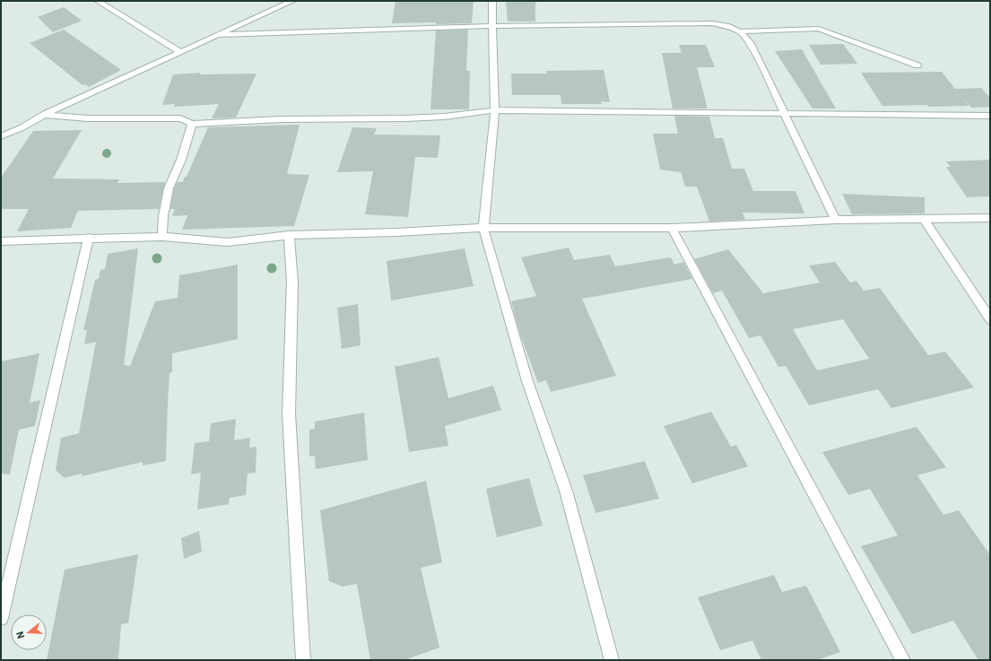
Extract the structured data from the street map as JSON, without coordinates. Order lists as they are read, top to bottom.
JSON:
{
  "north": "left"
}
